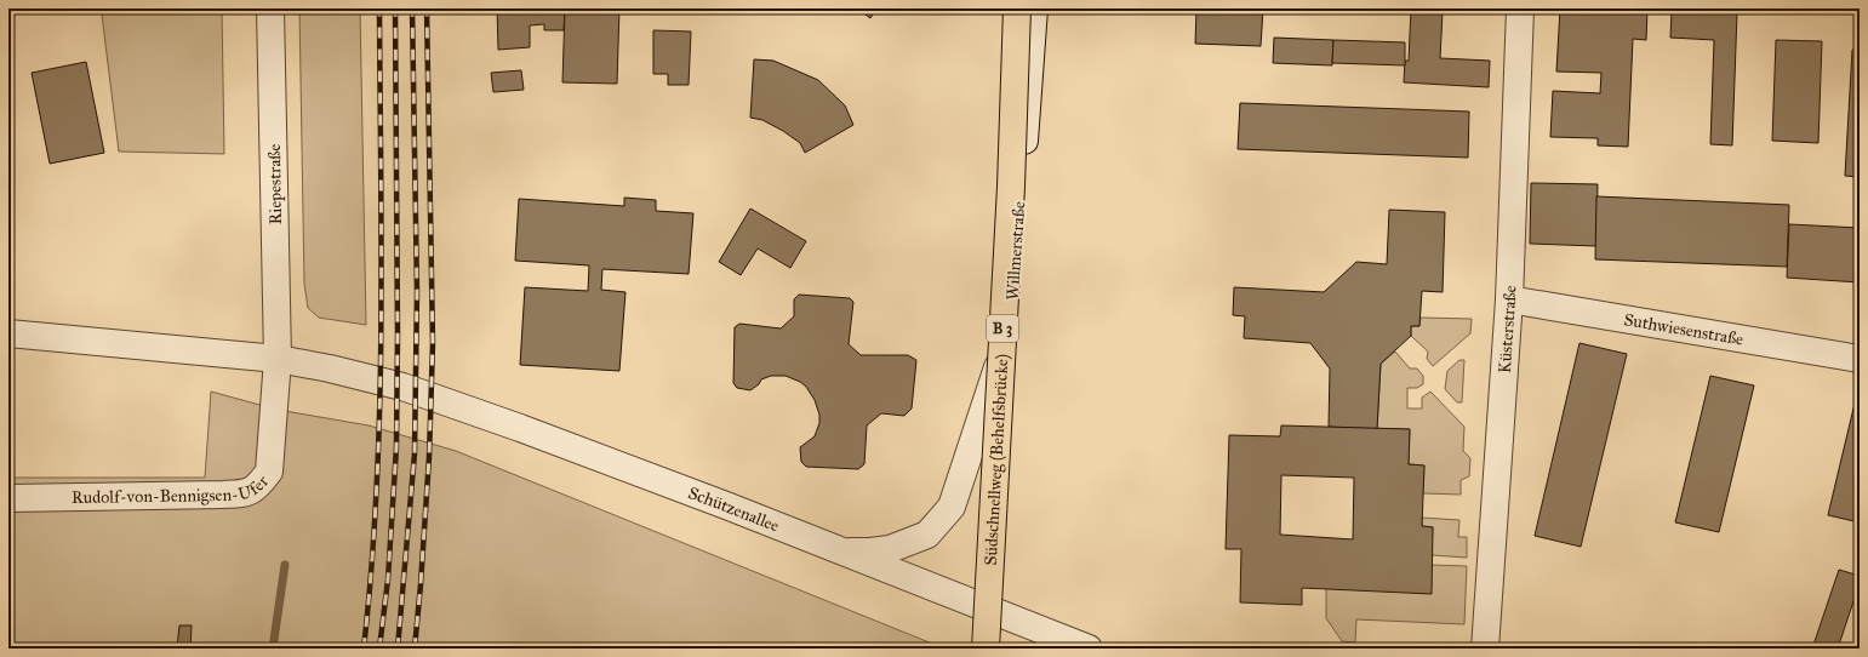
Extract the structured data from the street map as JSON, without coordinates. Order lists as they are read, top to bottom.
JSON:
{
  "streets": {
    "highway": ["B 3", "Südschnellweg (Behelfsbrücke)"],
    "street": [
      "Riepestraße",
      "Willmerstraße",
      "Küsterstraße",
      "Suthwiesenstraße",
      "Rudolf-von-Bennigsen-Ufer",
      "Schützenallee"
    ]
  },
  "crossings": [
    ["Riepestraße", "Rudolf-von-Bennigsen-Ufer"],
    ["Riepestraße", "Schützenallee"],
    ["Willmerstraße", "Südschnellweg (Behelfsbrücke)"],
    ["Willmerstraße", "Schützenallee"],
    ["Küsterstraße", "Suthwiesenstraße"],
    ["Rudolf-von-Bennigsen-Ufer", "Schützenallee"]
  ]
}
